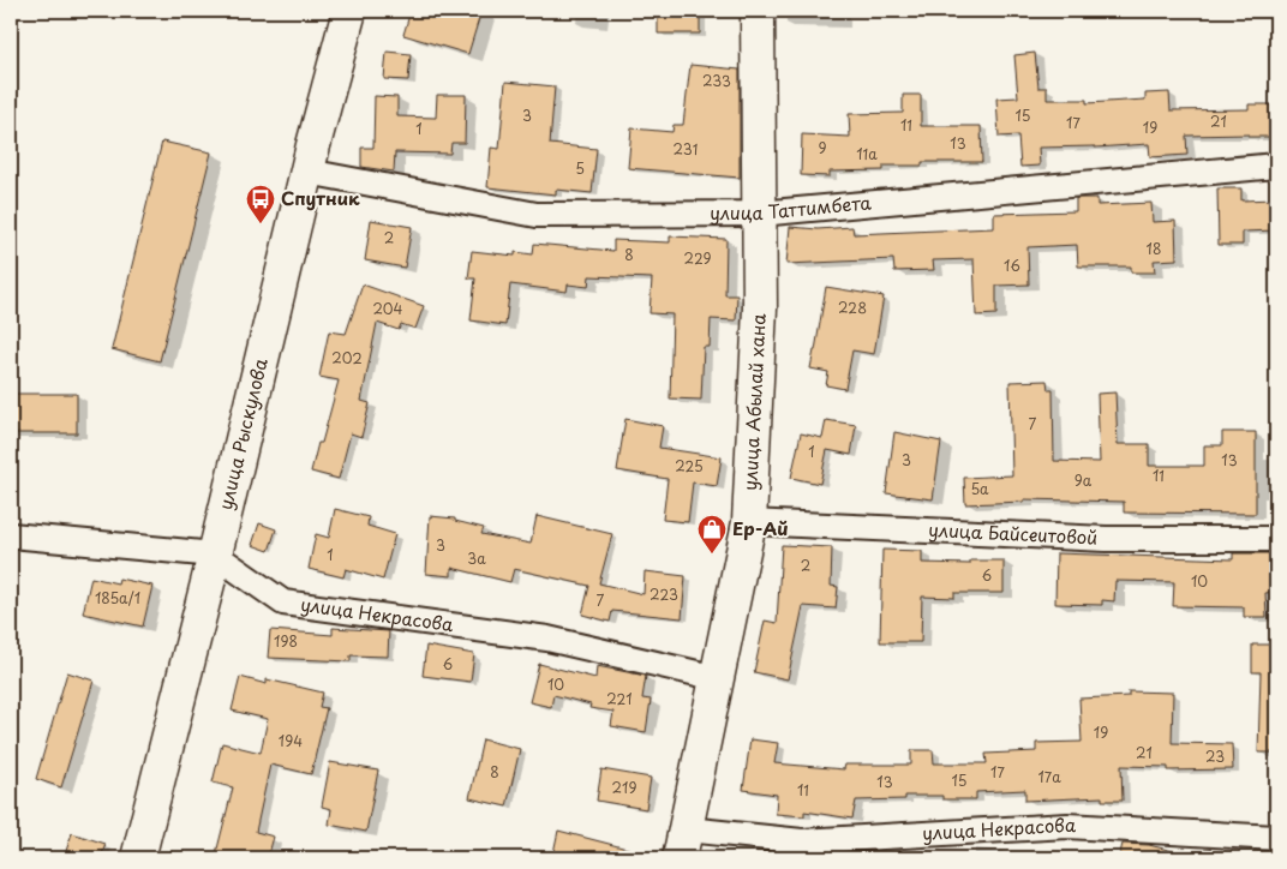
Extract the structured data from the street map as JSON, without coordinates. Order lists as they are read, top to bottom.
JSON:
{
  "streets": {
    "main road": ["улица Абылай хана", "улица Рыскулова"],
    "street": ["улица Таттимбета", "улица Байсеитовой", "улица Некрасова"]
  },
  "crossings": [
    ["улица Таттимбета", "улица Абылай хана"],
    ["улица Таттимбета", "улица Рыскулова"],
    ["улица Абылай хана", "улица Байсеитовой"],
    ["улица Абылай хана", "улица Некрасова"],
    ["улица Рыскулова", "улица Некрасова"]
  ],
  "places": {
    "bus stop": ["Спутник"],
    "shop": ["Ер-Ай"]
  },
  "house_numbers": [
    "233",
    "3",
    "15",
    "21",
    "17",
    "11",
    "19",
    "1",
    "13",
    "9",
    "231",
    "11а",
    "5",
    "2",
    "18",
    "8",
    "229",
    "16",
    "228",
    "204",
    "202",
    "7",
    "1",
    "3",
    "13",
    "225",
    "11",
    "9а",
    "5а",
    "3",
    "1",
    "3а",
    "2",
    "6",
    "10",
    "223",
    "185а/1",
    "7",
    "198",
    "6",
    "10",
    "221",
    "19",
    "194",
    "21",
    "23",
    "8",
    "17",
    "17а",
    "15",
    "13",
    "219",
    "11"
  ]
}
